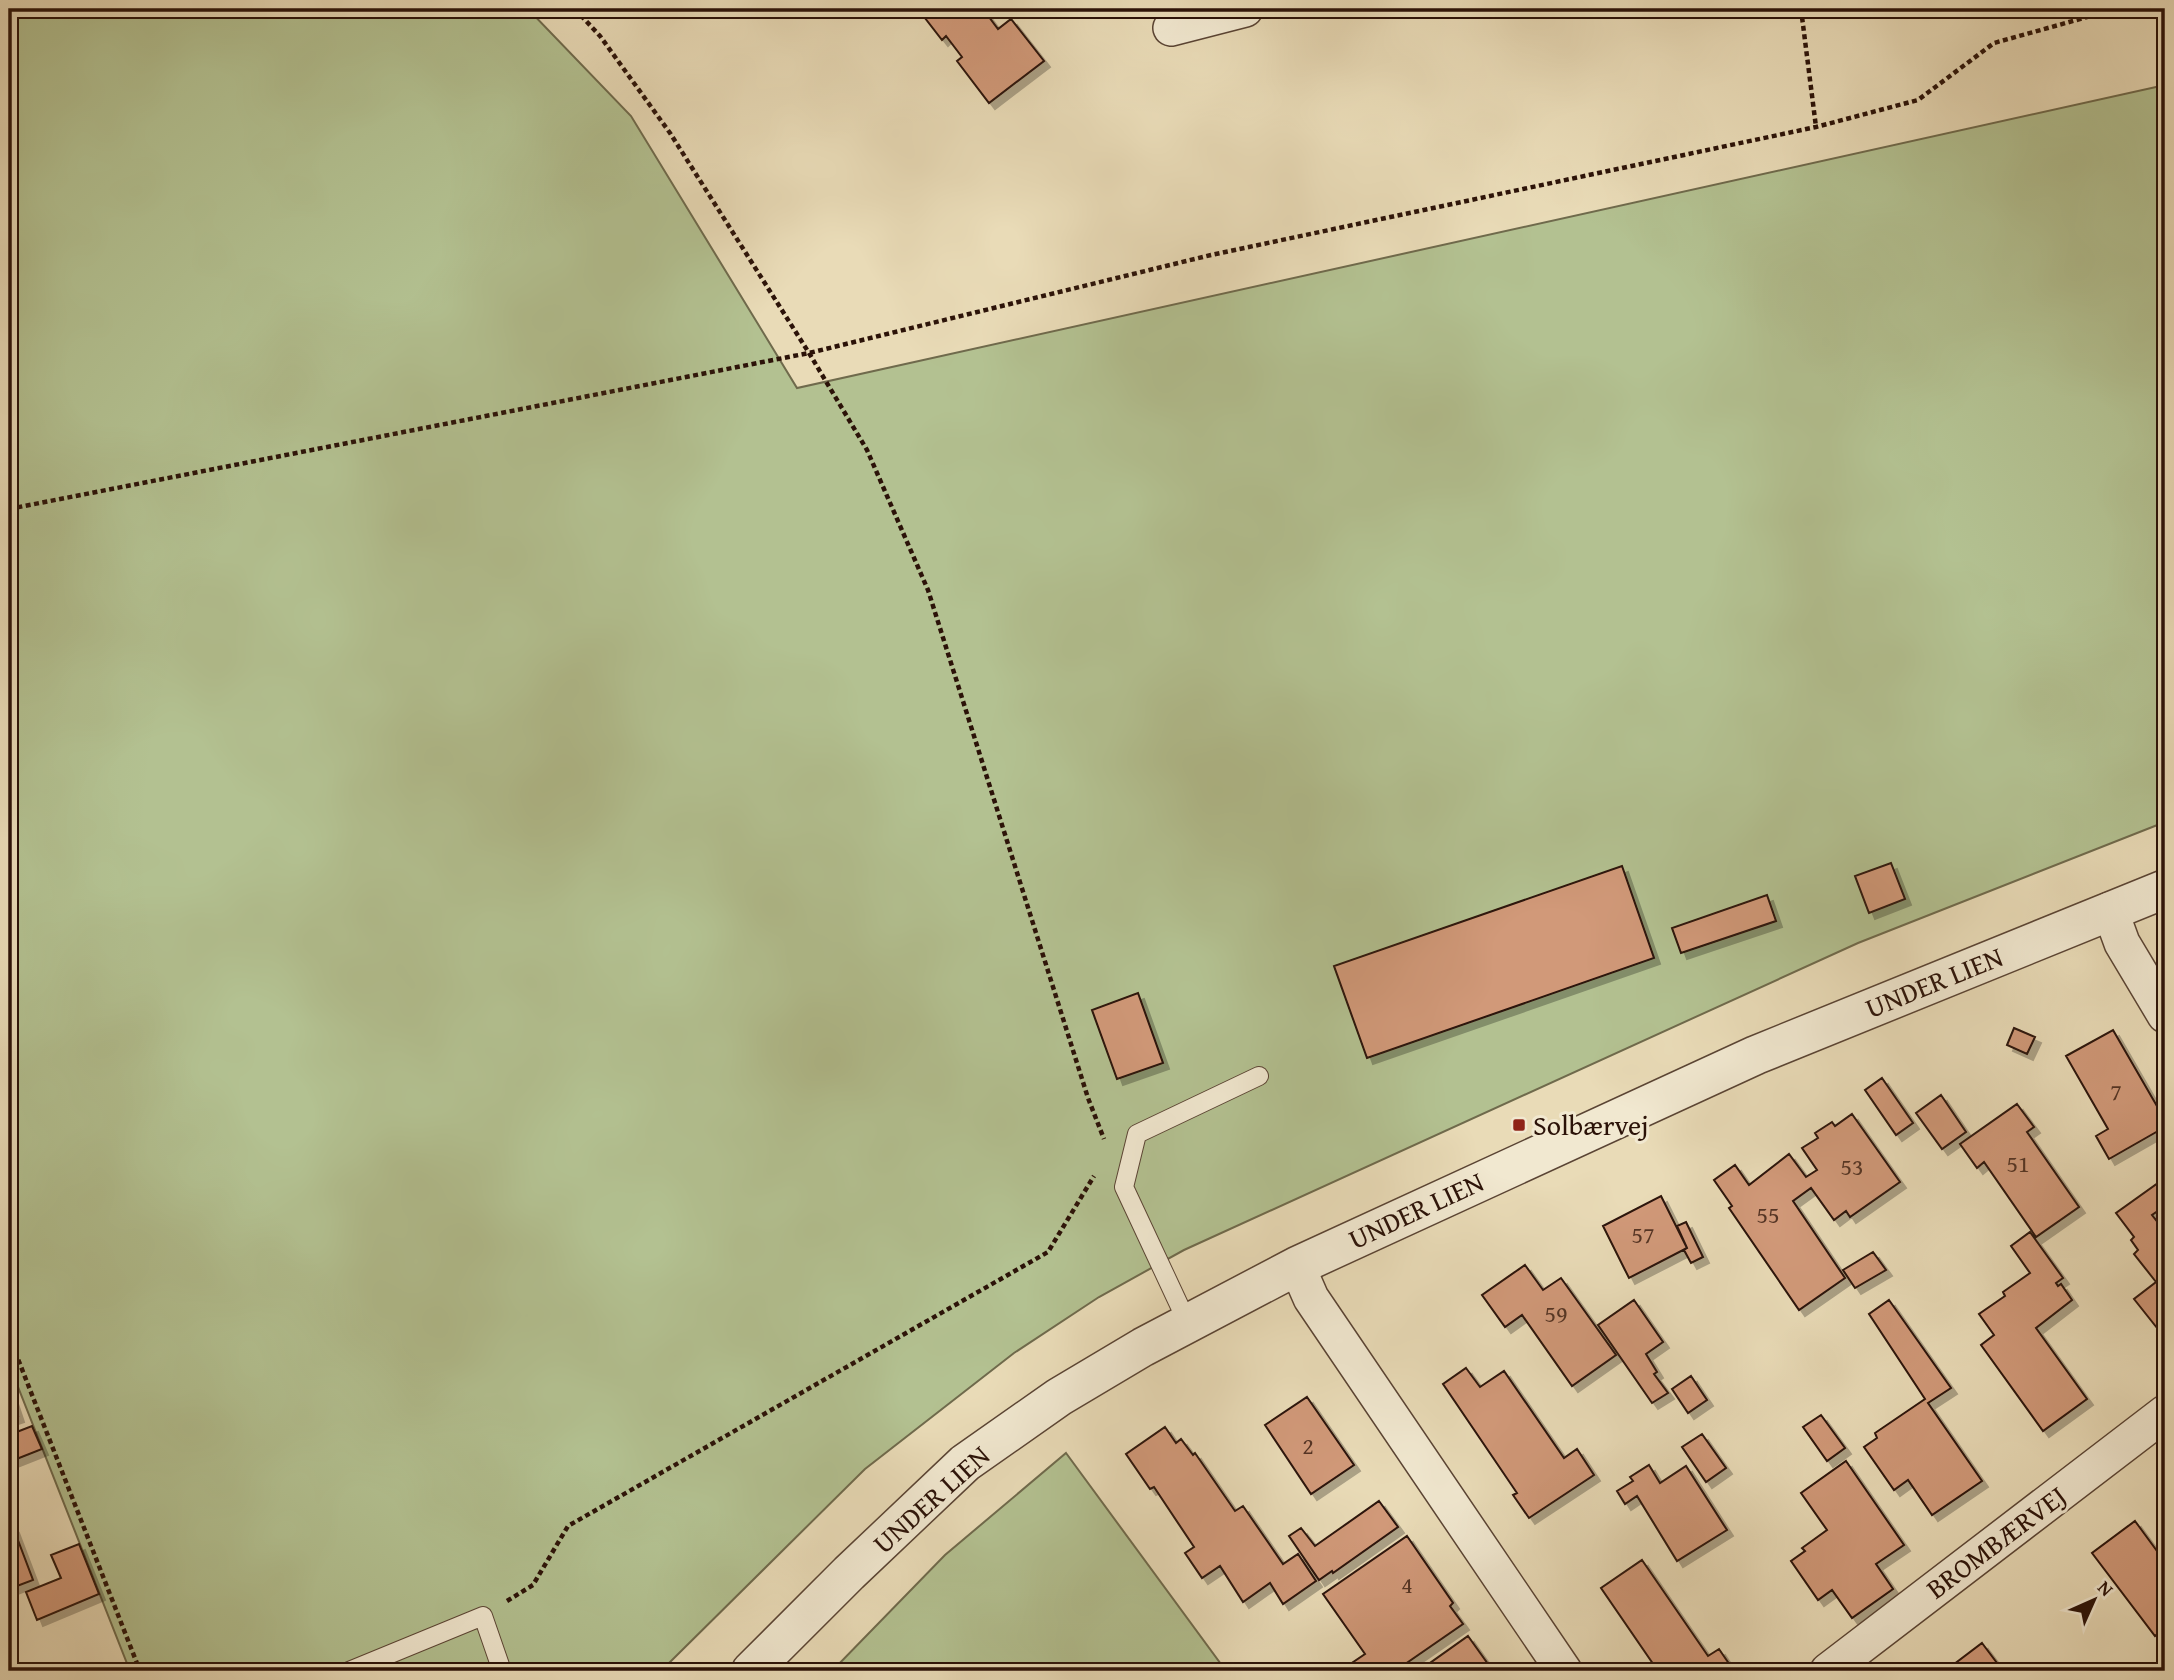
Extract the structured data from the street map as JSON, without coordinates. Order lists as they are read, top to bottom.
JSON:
{
  "streets": {
    "street": ["UNDER LIEN", "BROMBÆRVEJ"]
  },
  "places": {
    "transit": ["Solbærvej"]
  },
  "house_numbers": [
    "7",
    "51",
    "53",
    "55",
    "57",
    "59",
    "2",
    "4"
  ],
  "north": "top right"
}
